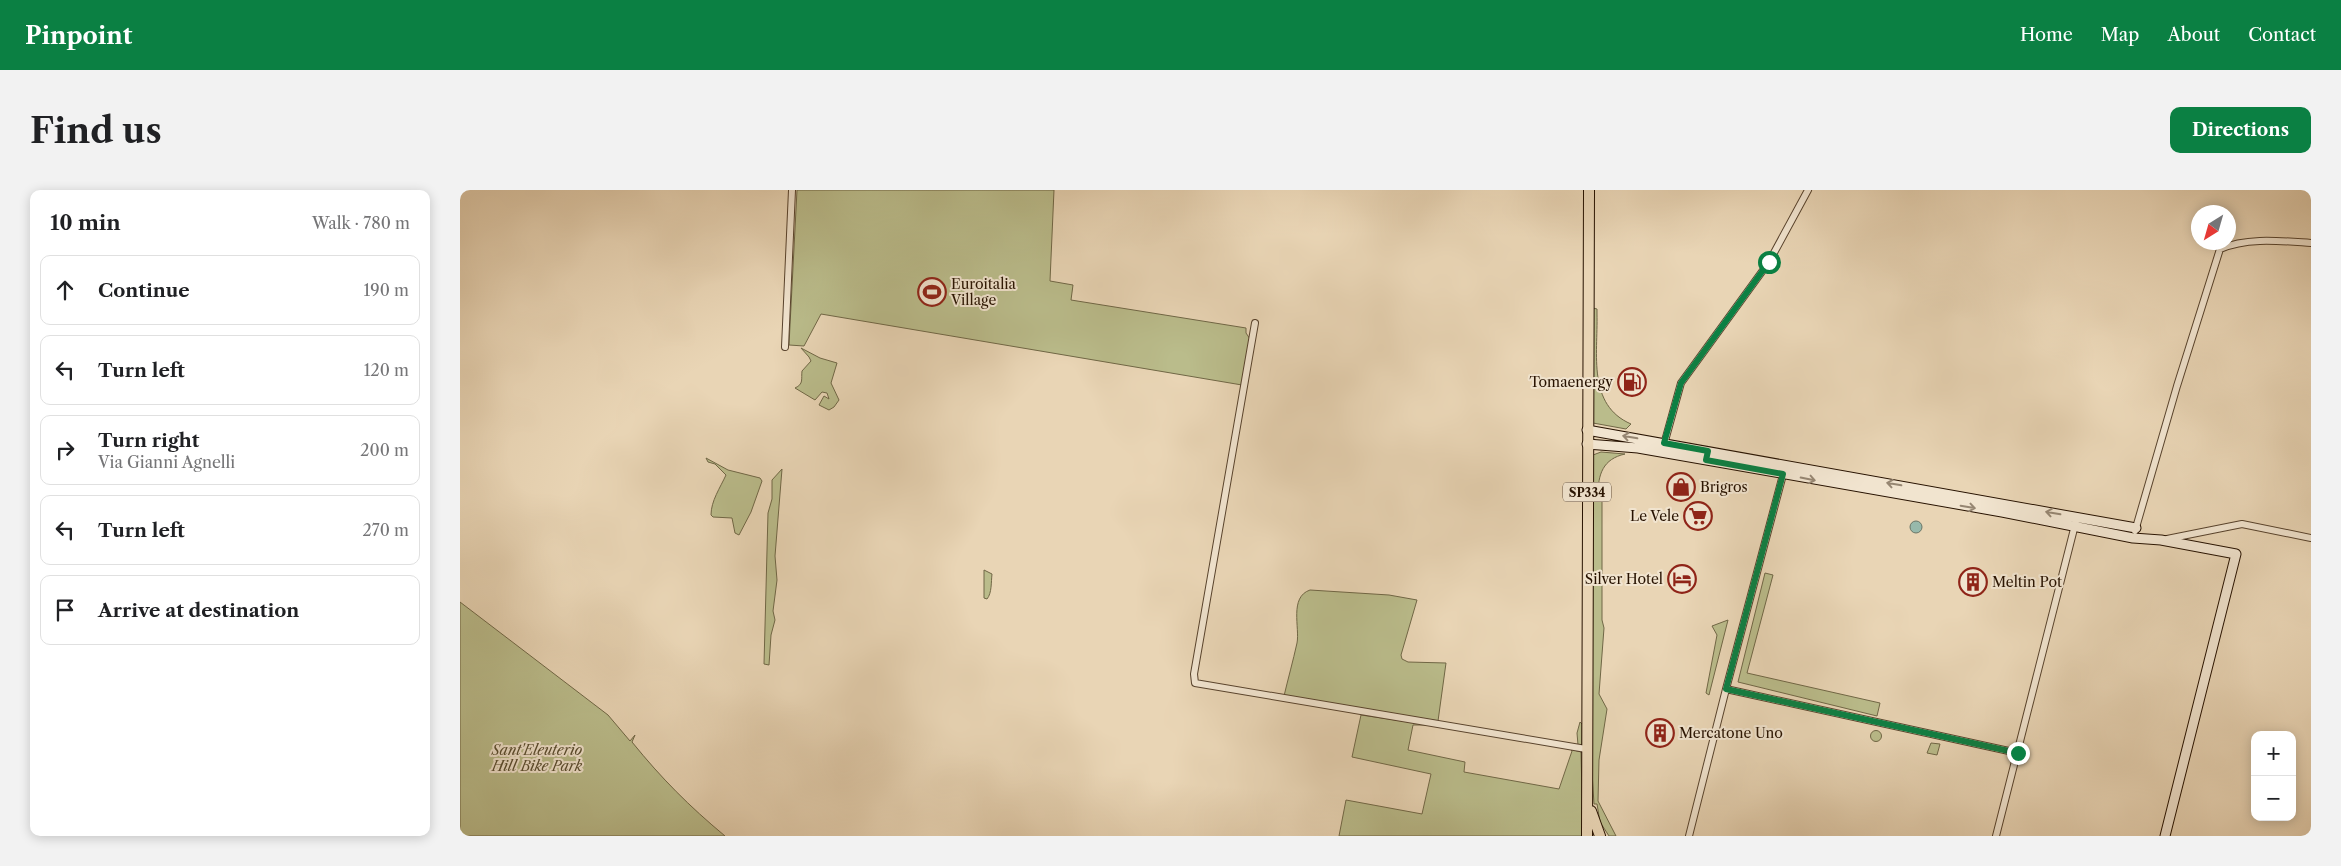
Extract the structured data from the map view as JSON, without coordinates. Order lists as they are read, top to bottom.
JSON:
{
  "streets": {
    "main road": ["SP334"]
  },
  "parks": ["Sant'Eleuterio Hill Bike Park"],
  "places": {
    "sports": ["Euroitalia Village"],
    "fuel station": ["Tomaenergy"],
    "shop": ["Brigros"],
    "supermarket": ["Le Vele"],
    "hotel": ["Silver Hotel"],
    "building": ["Meltin Pot", "Mercatone Uno"]
  },
  "north": "bottom left",
  "page": {
    "header": "Pinpoint",
    "nav": [
      "Home",
      "Map",
      "About",
      "Contact"
    ],
    "buttons": "Directions",
    "title": "Find us",
    "heading": ["10 min", "Walk · 780 m"],
    "list": [
      ["Continue", "190 m"],
      ["Turn left", "120 m"],
      ["Turn right", "Via Gianni Agnelli", "200 m"],
      ["Turn left", "270 m"],
      "Arrive at destination"
    ],
    "map_buttons": ["+", "−"]
  }
}
